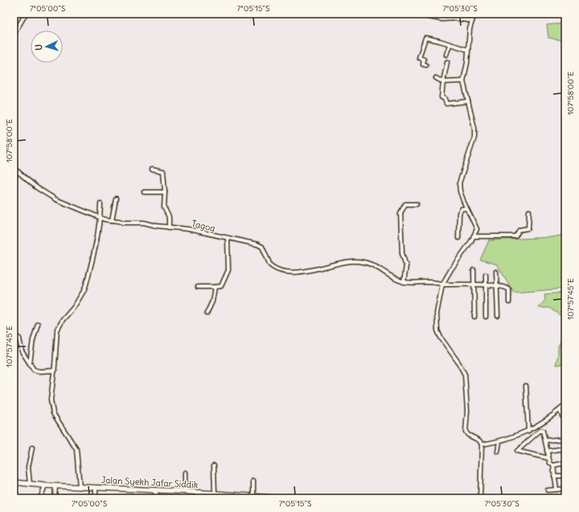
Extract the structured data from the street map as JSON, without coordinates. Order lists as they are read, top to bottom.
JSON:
{
  "streets": {
    "main road": ["Jalan Syekh Jafar Siddik"],
    "street": ["Tagog"]
  },
  "north": "left",
  "coordinates": [
    "7°05'00\"S",
    "7°05'15\"S",
    "7°05'30\"S",
    "107°58'00\"E",
    "107°57'45\"E"
  ]
}
